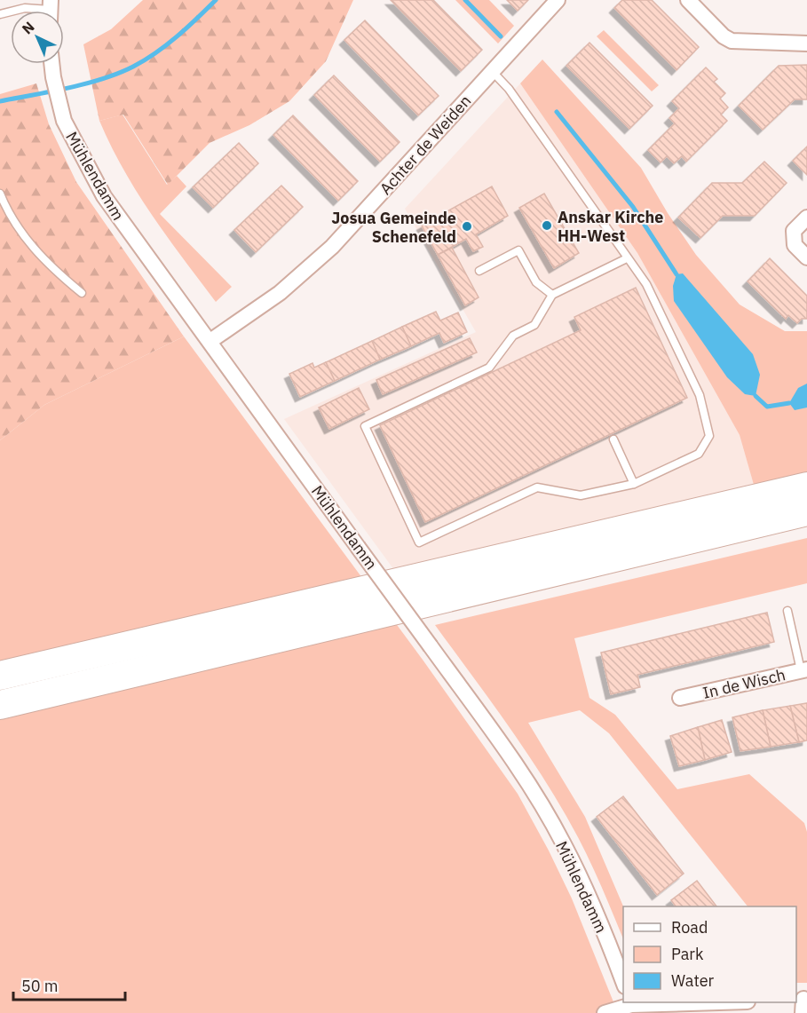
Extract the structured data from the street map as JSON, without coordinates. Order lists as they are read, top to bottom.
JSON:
{
  "streets": {
    "street": ["Achter de Weiden", "Mühlendamm", "In de Wisch"]
  },
  "crossings": [
    ["Achter de Weiden", "Mühlendamm"]
  ],
  "places": ["Anskar Kirche HH-West", "Josua Gemeinde Schenefeld"],
  "legend": ["Road", "Park", "Water"],
  "scale_bar": "50 m",
  "north": "top left"
}
